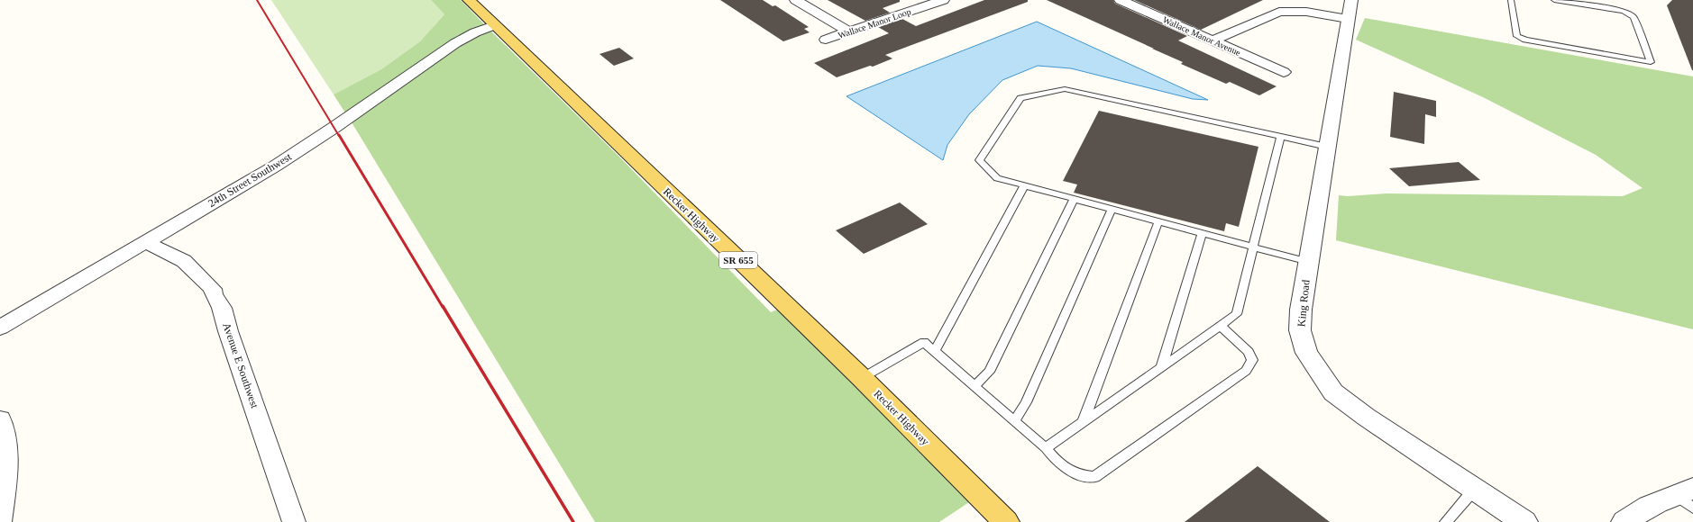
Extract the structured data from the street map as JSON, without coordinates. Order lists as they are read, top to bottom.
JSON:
{
  "streets": {
    "main road": ["Recker Highway", "SR 655"],
    "street": [
      "Wallace Manor Loop",
      "Wallace Manor Avenue",
      "24th Street Southwest",
      "King Road",
      "Avenue E Southwest"
    ]
  },
  "crossings": [
    ["24th Street Southwest", "Recker Highway"],
    ["24th Street Southwest", "Avenue E Southwest"]
  ]
}
